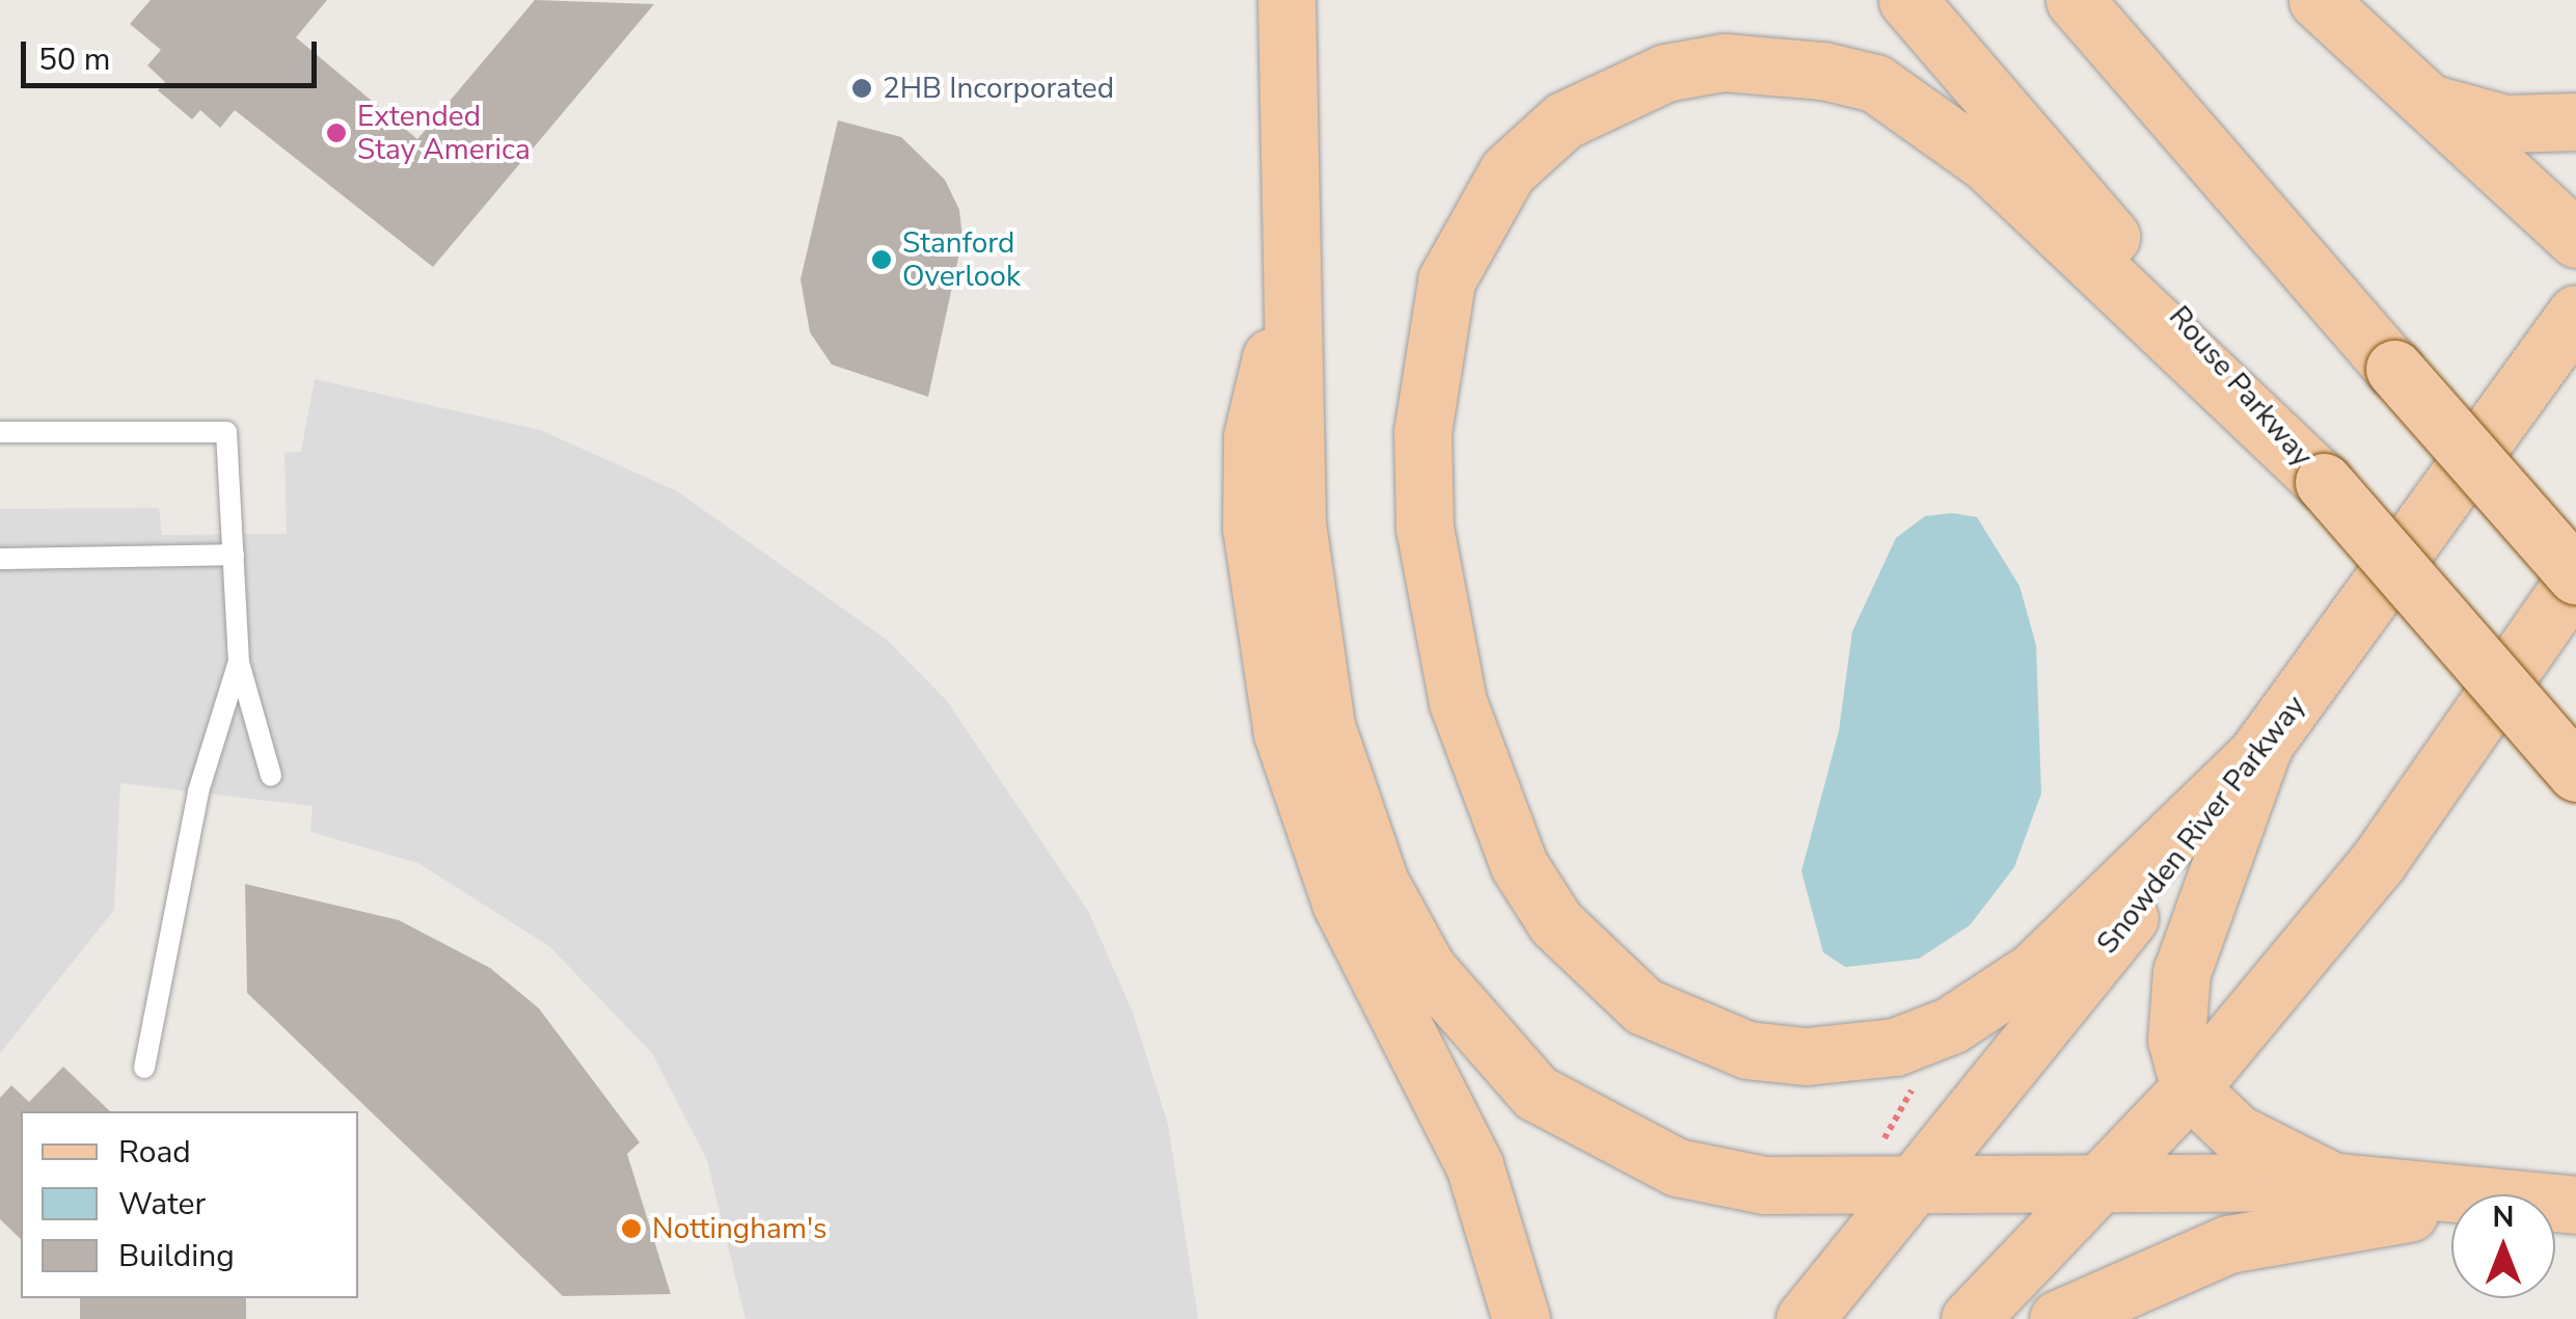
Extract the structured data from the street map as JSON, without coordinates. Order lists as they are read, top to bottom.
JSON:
{
  "streets": {
    "main road": ["Rouse Parkway", "Snowden River Parkway"]
  },
  "places": [
    "2HB Incorporated",
    "Extended Stay America",
    "Stanford Overlook",
    "Nottingham's"
  ],
  "legend": ["Road", "Water", "Building"],
  "scale_bar": "50 m",
  "north": "top"
}
